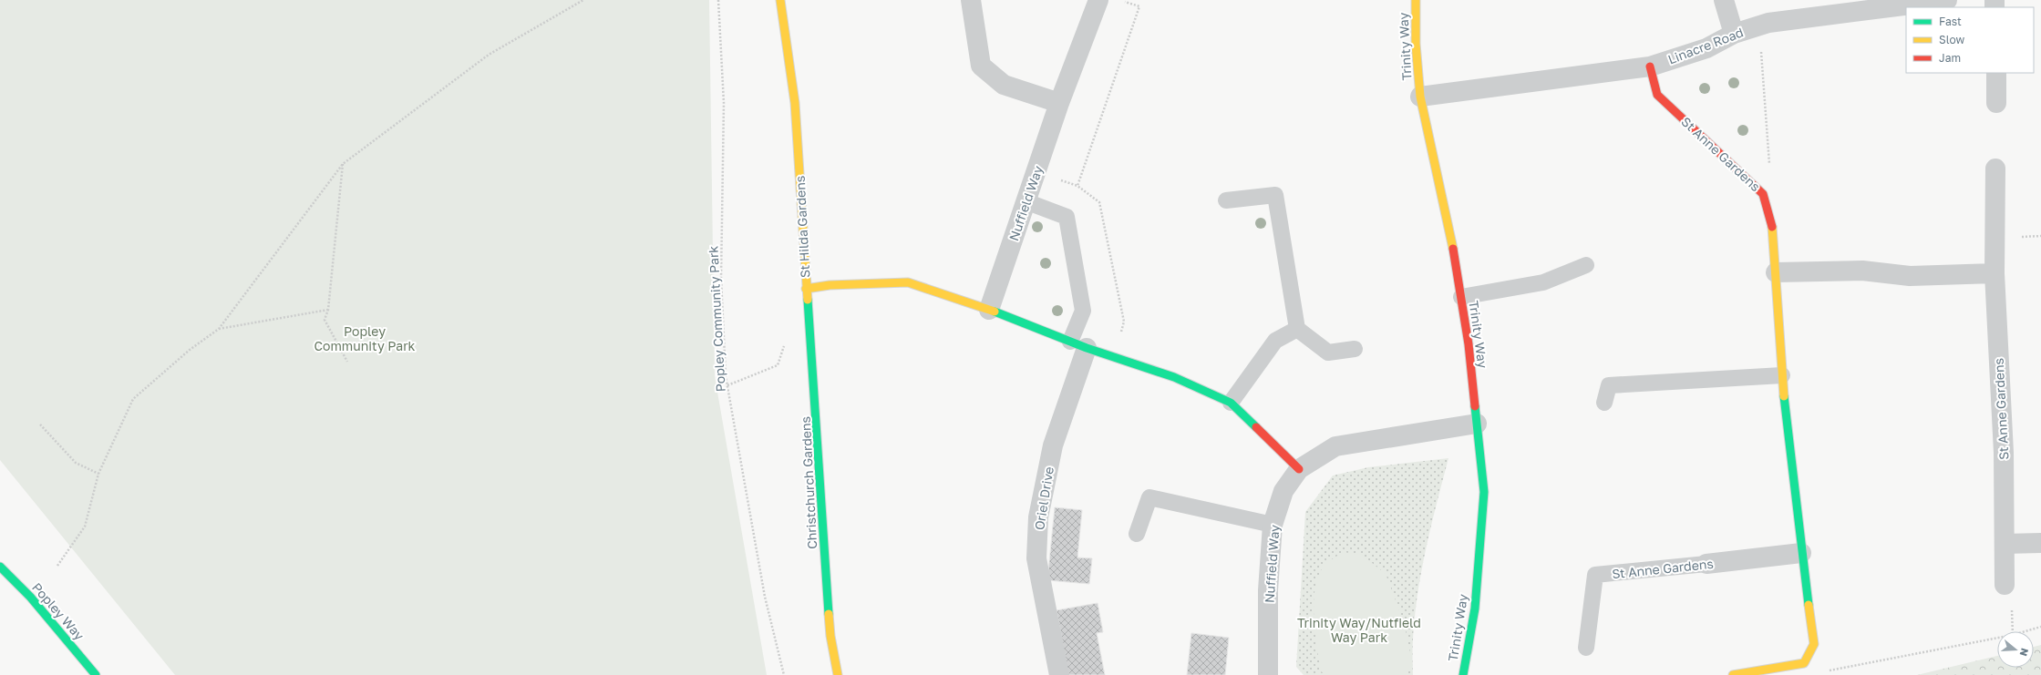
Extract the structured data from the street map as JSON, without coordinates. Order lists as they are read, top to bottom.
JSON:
{
  "streets": {
    "street": [
      "Linacre Road",
      "Trinity Way",
      "St Anne Gardens",
      "Nuffield Way",
      "St Hilda Gardens",
      "Christchurch Gardens",
      "Oriel Drive",
      "Popley Way"
    ],
    "path": ["Popley Community Park"]
  },
  "crossings": [
    ["Linacre Road", "Trinity Way"],
    ["Linacre Road", "St Anne Gardens"],
    ["Trinity Way", "Nuffield Way"],
    ["Nuffield Way", "St Hilda Gardens"],
    ["St Hilda Gardens", "Christchurch Gardens"]
  ],
  "parks": ["Popley Community Park", "Trinity Way/Nutfield Way Park"],
  "legend": ["Fast", "Slow", "Jam"],
  "north": "right"
}
